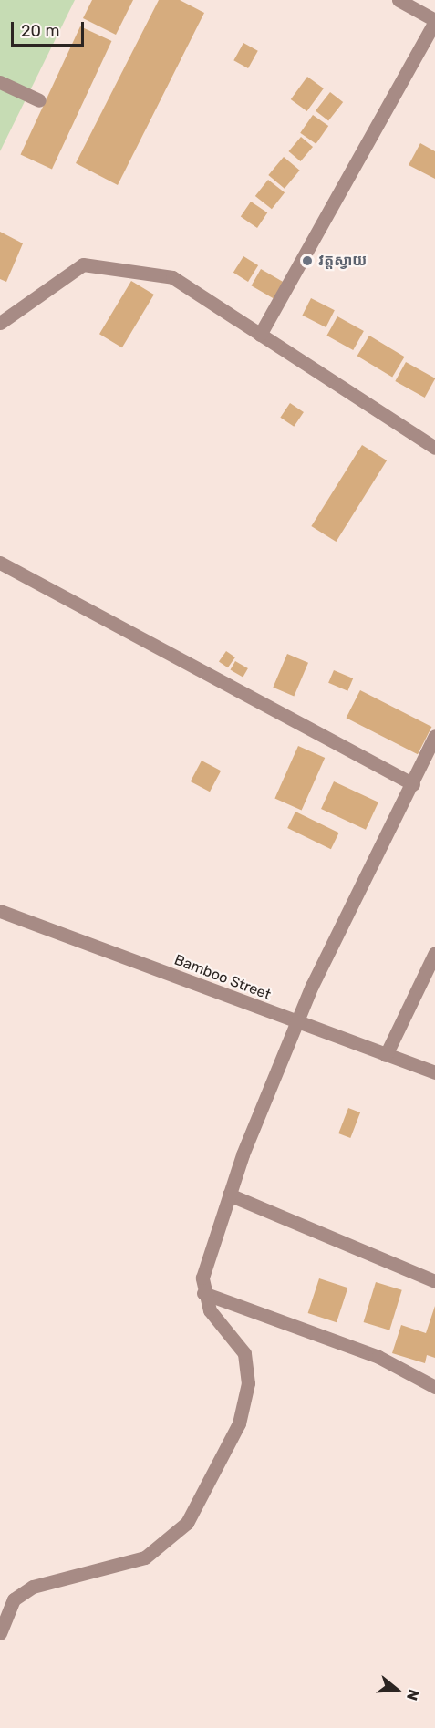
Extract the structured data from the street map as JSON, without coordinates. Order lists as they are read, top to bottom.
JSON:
{
  "streets": {
    "street": ["Bamboo Street"]
  },
  "places": ["វត្តស្វាយ"],
  "scale_bar": "20 m",
  "north": "right"
}
